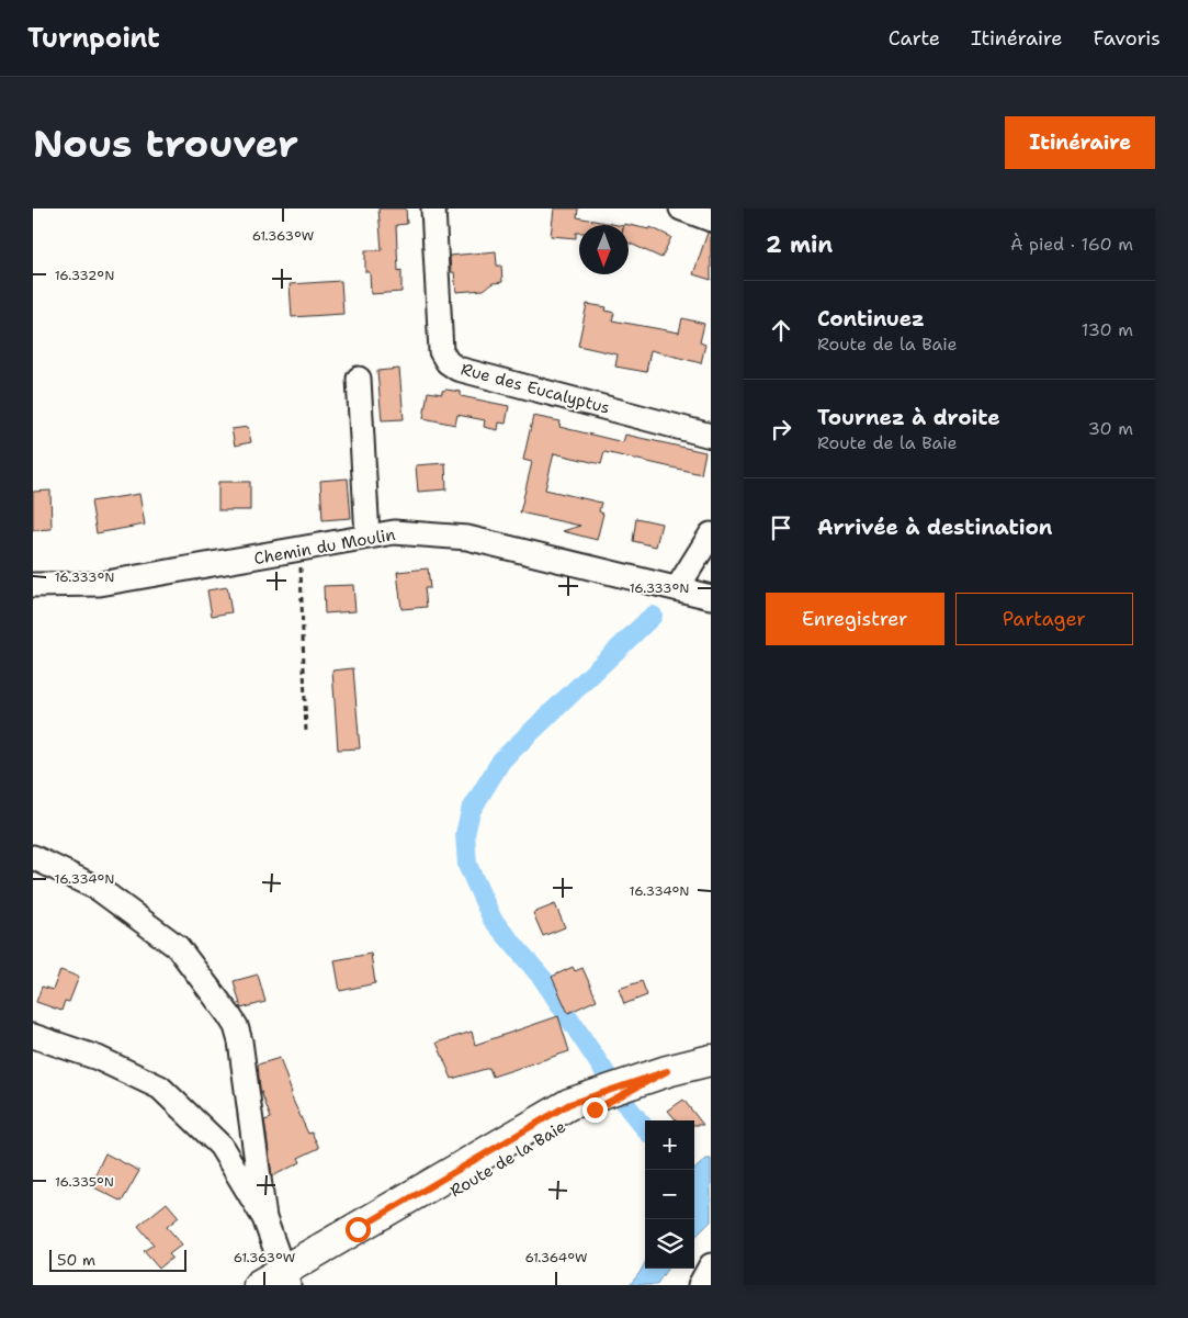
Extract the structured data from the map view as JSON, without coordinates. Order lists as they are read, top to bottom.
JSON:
{
  "streets": {
    "main road": ["Route de la Baie"],
    "street": ["Rue des Eucalyptus", "Chemin du Moulin"]
  },
  "scale_bar": "50 m",
  "north": "bottom",
  "page": {
    "header": "Turnpoint",
    "nav": ["Carte", "Itinéraire", "Favoris"],
    "buttons": [
      "Itinéraire",
      ["Enregistrer", "Partager"]
    ],
    "title": "Nous trouver",
    "heading": ["2 min", "À pied · 160 m"],
    "list": [
      ["Continuez", "Route de la Baie", "130 m"],
      ["Tournez à droite", "Route de la Baie", "30 m"],
      "Arrivée à destination"
    ],
    "map_buttons": ["+", "−"],
    "scale": "50 m"
  },
  "coordinates": [
    "61.363°W",
    "16.332°N",
    "16.333°N",
    "16.334°N",
    "16.335°N",
    "61.364°W"
  ]
}
